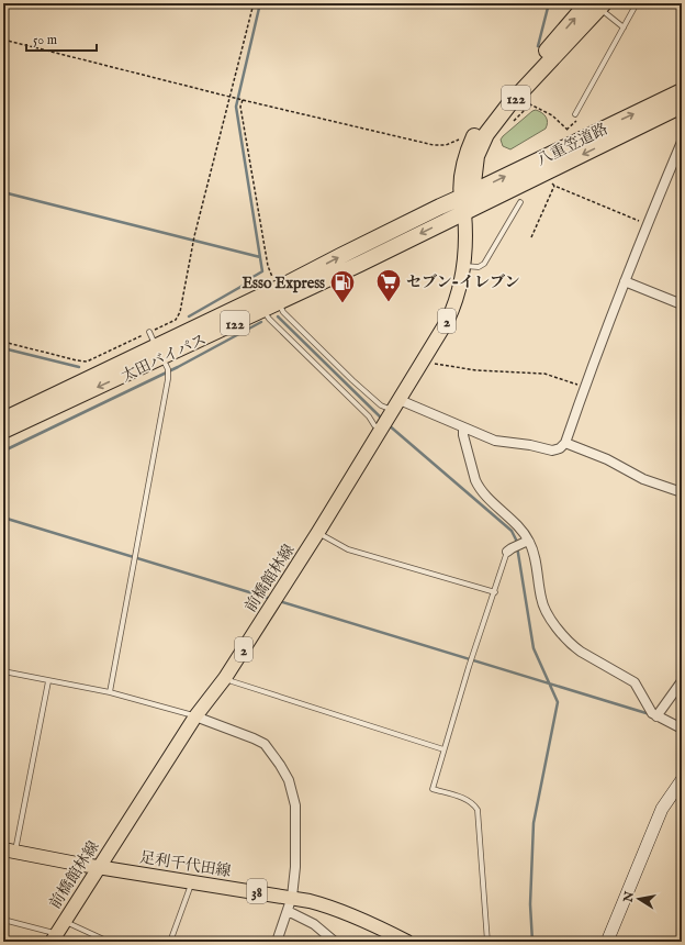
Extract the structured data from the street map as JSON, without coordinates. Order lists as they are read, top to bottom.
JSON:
{
  "streets": {
    "highway": ["122", "八重笠道路", "太田バイパス"],
    "main road": [
      "2",
      "前橋館林線",
      "足利千代田線",
      "38"
    ]
  },
  "crossings": [
    ["122", "八重笠道路"],
    ["122", "太田バイパス"],
    ["122", "前橋館林線"],
    ["八重笠道路", "太田バイパス"],
    ["八重笠道路", "前橋館林線"],
    ["太田バイパス", "前橋館林線"],
    ["前橋館林線", "足利千代田線"]
  ],
  "places": {
    "supermarket": ["セブン-イレブン"],
    "fuel station": ["Esso Express"]
  },
  "scale_bar": "50 m",
  "north": "left"
}
